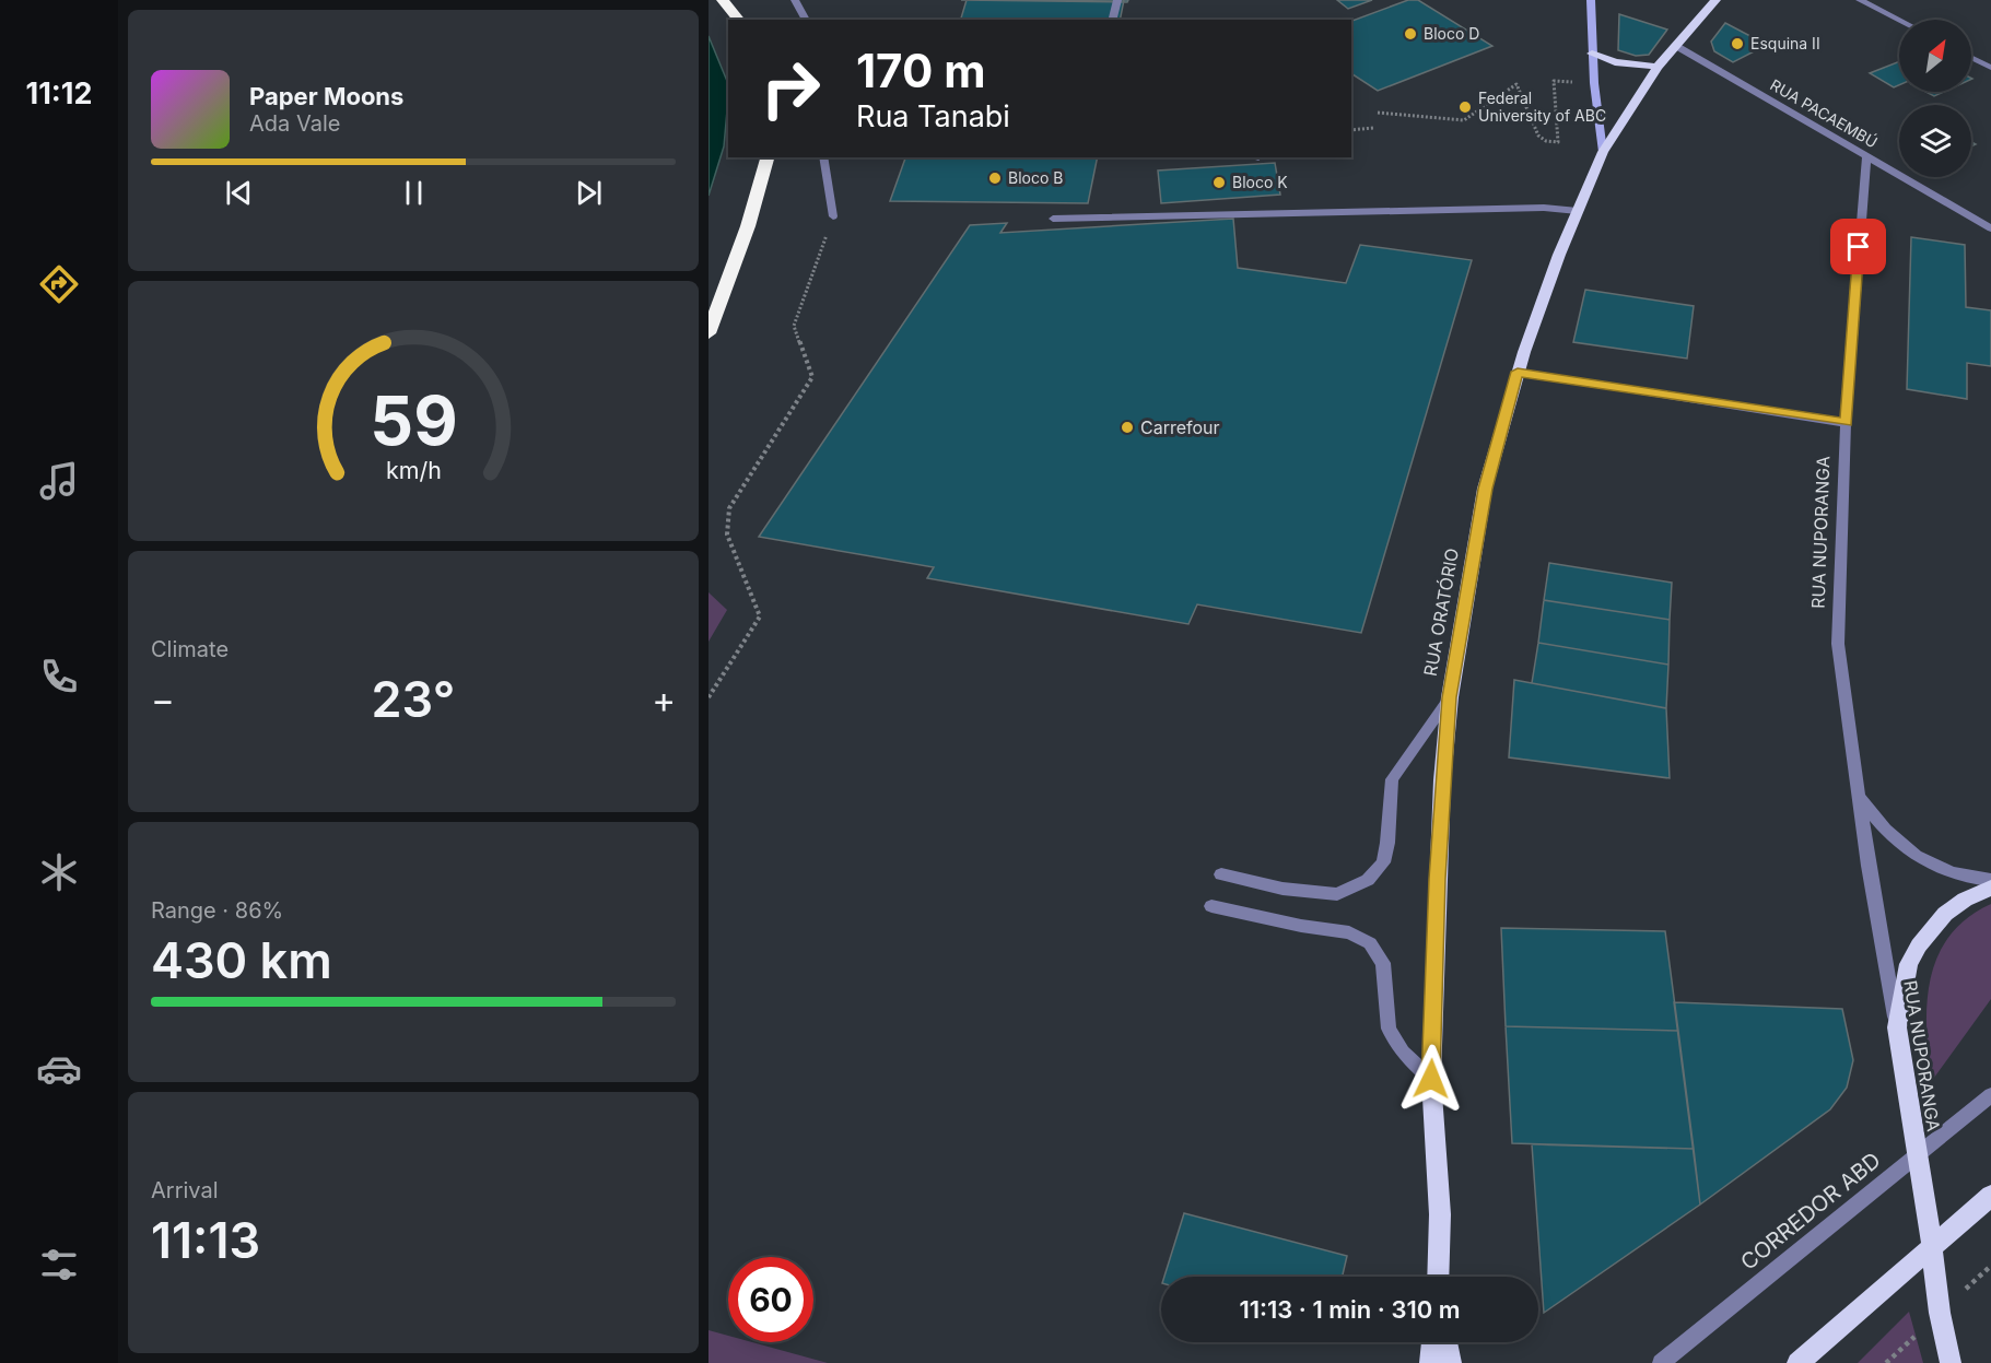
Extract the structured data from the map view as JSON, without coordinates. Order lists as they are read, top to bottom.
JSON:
{
  "streets": {
    "main road": ["RUA NUPORANGA", "RUA ORATÓRIO"],
    "street": ["RUA PACAEMBÚ", "CORREDOR ABD"]
  },
  "crossings": [
    ["RUA PACAEMBÚ", "RUA NUPORANGA"],
    ["RUA PACAEMBÚ", "RUA ORATÓRIO"],
    ["RUA NUPORANGA", "CORREDOR ABD"]
  ],
  "places": [
    "Bloco D",
    "Esquina II",
    "Federal University of ABC",
    "Bloco B",
    "Bloco K",
    "Carrefour"
  ],
  "north": "top right",
  "page": {
    "tabs": "11:12",
    "turn": ["170 m", "Rua Tanabi"],
    "song": ["Paper Moons", "Ada Vale"],
    "tile": [
      "Climate",
      ["Range · 86%", "430 km"],
      ["Arrival", "11:13"]
    ],
    "heat": ["−", "23°", "+"],
    "limit": "60",
    "trip": "11:13 · 1 min · 310 m",
    "gauge": ["59", "km/h"]
  }
}
